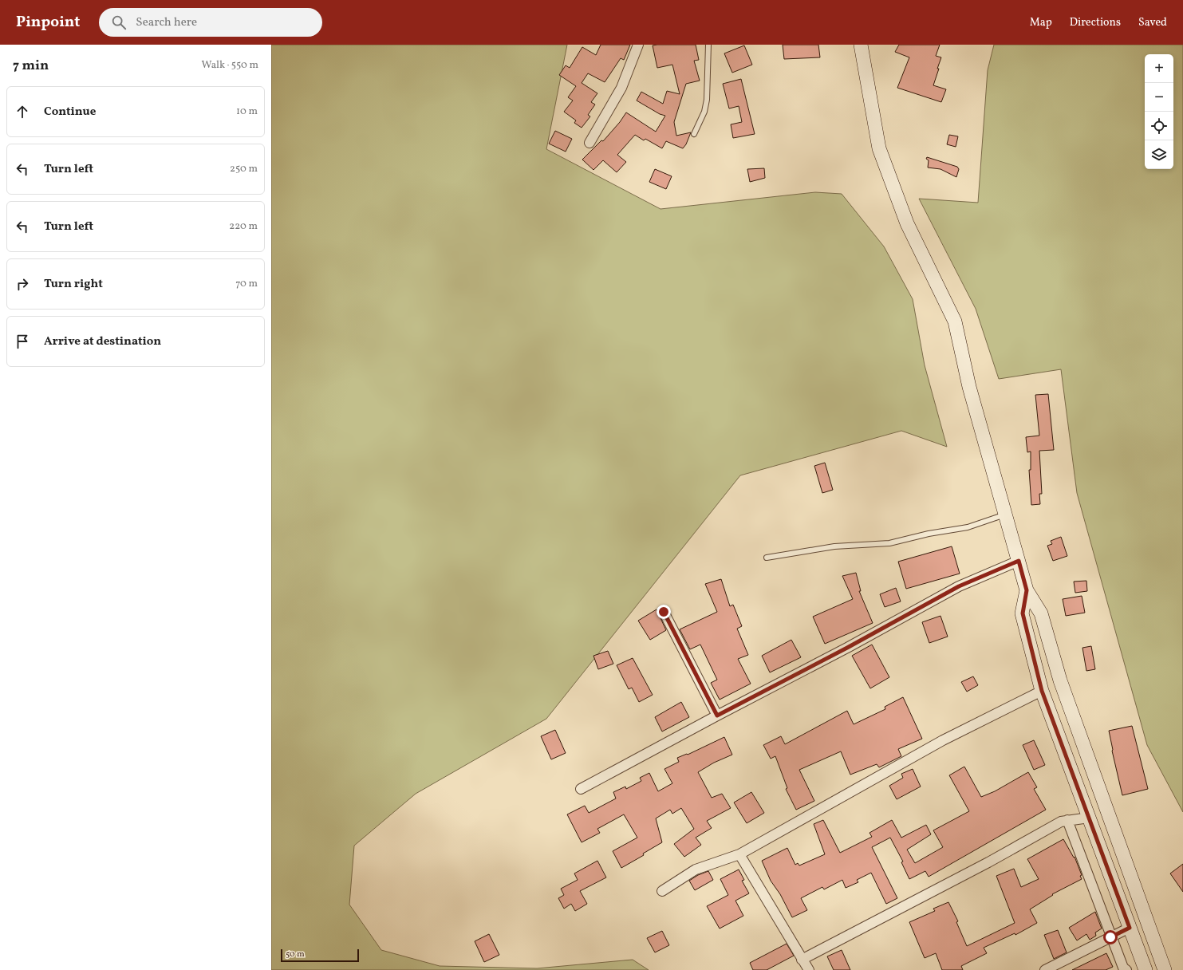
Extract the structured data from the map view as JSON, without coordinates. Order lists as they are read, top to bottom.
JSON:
{
  "scale_bar": "50 m",
  "page": {
    "header": "Pinpoint",
    "search": "Search here",
    "nav": ["Map", "Directions", "Saved"],
    "heading": ["7 min", "Walk · 550 m"],
    "map_buttons": ["+", "−"],
    "list": [
      ["Continue", "10 m"],
      ["Turn left", "250 m"],
      ["Turn left", "220 m"],
      ["Turn right", "70 m"],
      "Arrive at destination"
    ],
    "scale": "50 m"
  }
}
